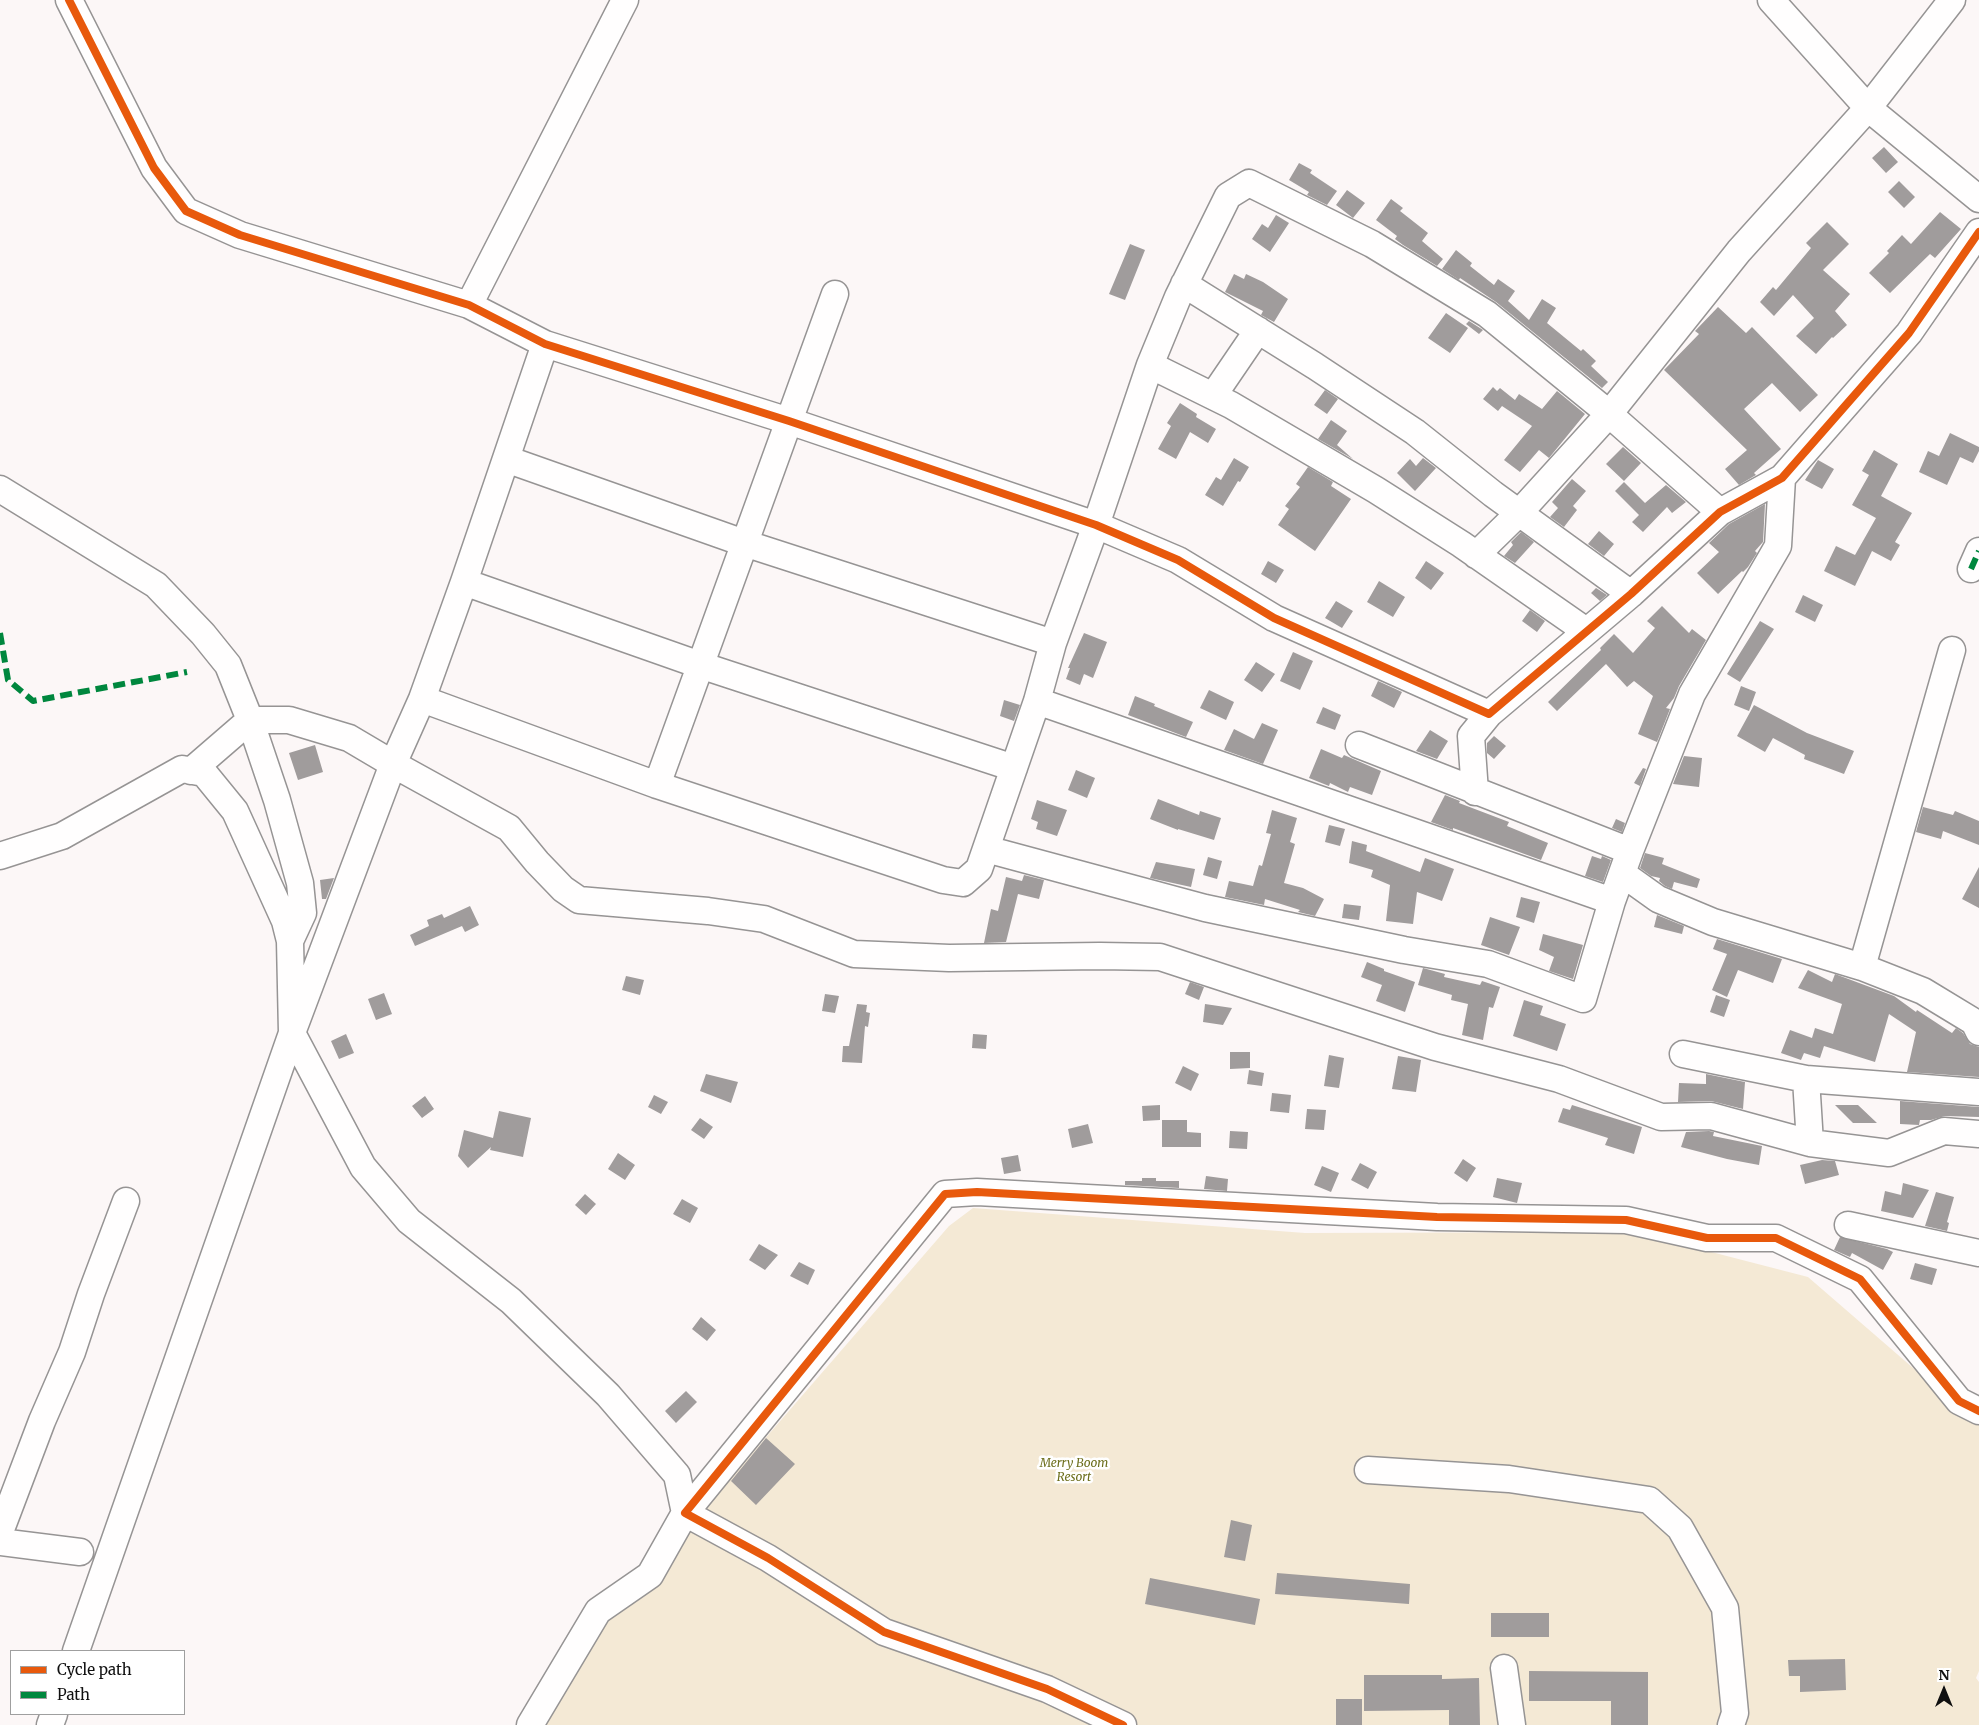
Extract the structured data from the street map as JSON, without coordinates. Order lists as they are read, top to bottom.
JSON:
{
  "parks": ["Merry Boom Resort"],
  "legend": ["Cycle path", "Path"],
  "north": "top"
}
